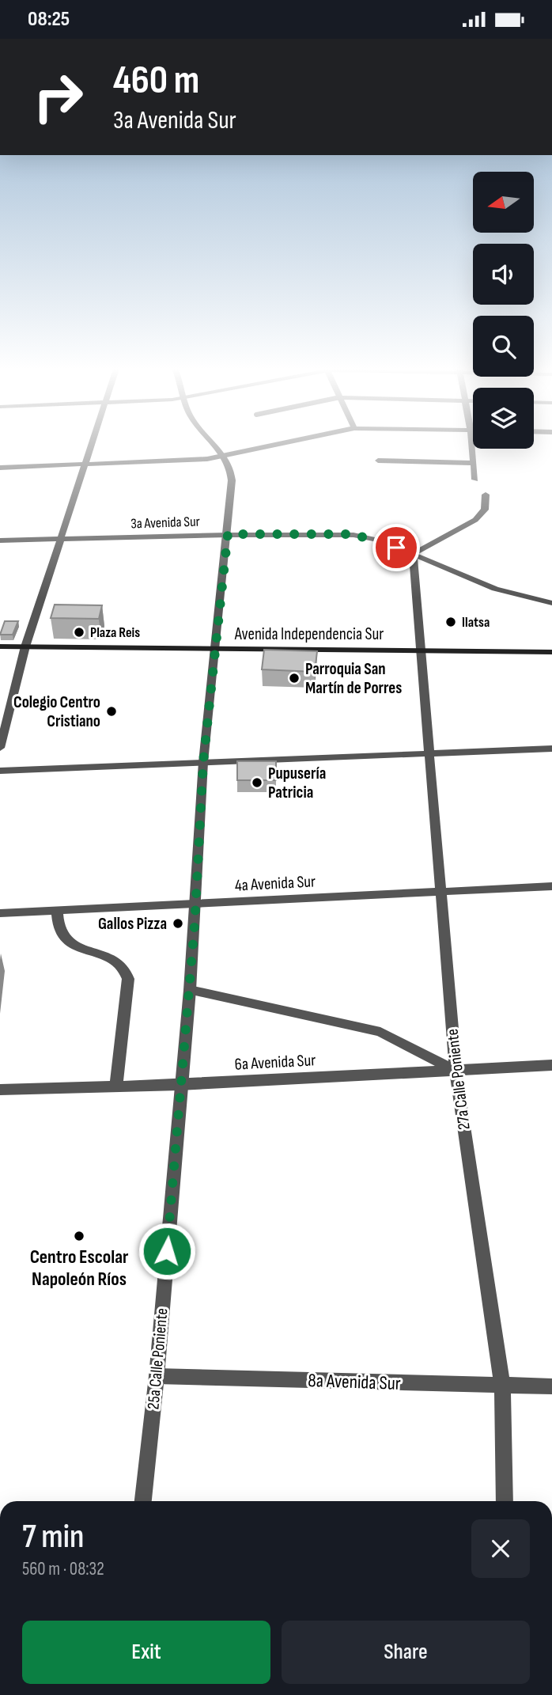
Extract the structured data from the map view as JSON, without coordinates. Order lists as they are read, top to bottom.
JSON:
{
  "streets": {
    "main road": ["Avenida Independencia Sur"],
    "street": [
      "3a Avenida Sur",
      "4a Avenida Sur",
      "6a Avenida Sur",
      "27a Calle Poniente",
      "25a Calle Poniente",
      "8a Avenida Sur"
    ]
  },
  "crossings": [
    ["3a Avenida Sur", "27a Calle Poniente"],
    ["3a Avenida Sur", "25a Calle Poniente"],
    ["Avenida Independencia Sur", "27a Calle Poniente"],
    ["Avenida Independencia Sur", "25a Calle Poniente"],
    ["4a Avenida Sur", "27a Calle Poniente"],
    ["4a Avenida Sur", "25a Calle Poniente"],
    ["6a Avenida Sur", "27a Calle Poniente"],
    ["6a Avenida Sur", "25a Calle Poniente"],
    ["27a Calle Poniente", "8a Avenida Sur"],
    ["25a Calle Poniente", "8a Avenida Sur"]
  ],
  "places": [
    "Ilatsa",
    "Plaza Reis",
    "Parroquia San Martín de Porres",
    "Colegio Centro Cristiano",
    "Pupusería Patricia",
    "Gallos Pizza",
    "Centro Escolar Napoleón Ríos"
  ],
  "north": "left",
  "page": {
    "status": "08:25",
    "turn": ["460 m", "3a Avenida Sur"],
    "heading": ["7 min", "560 m · 08:32"],
    "buttons": ["Exit", "Share"]
  }
}
